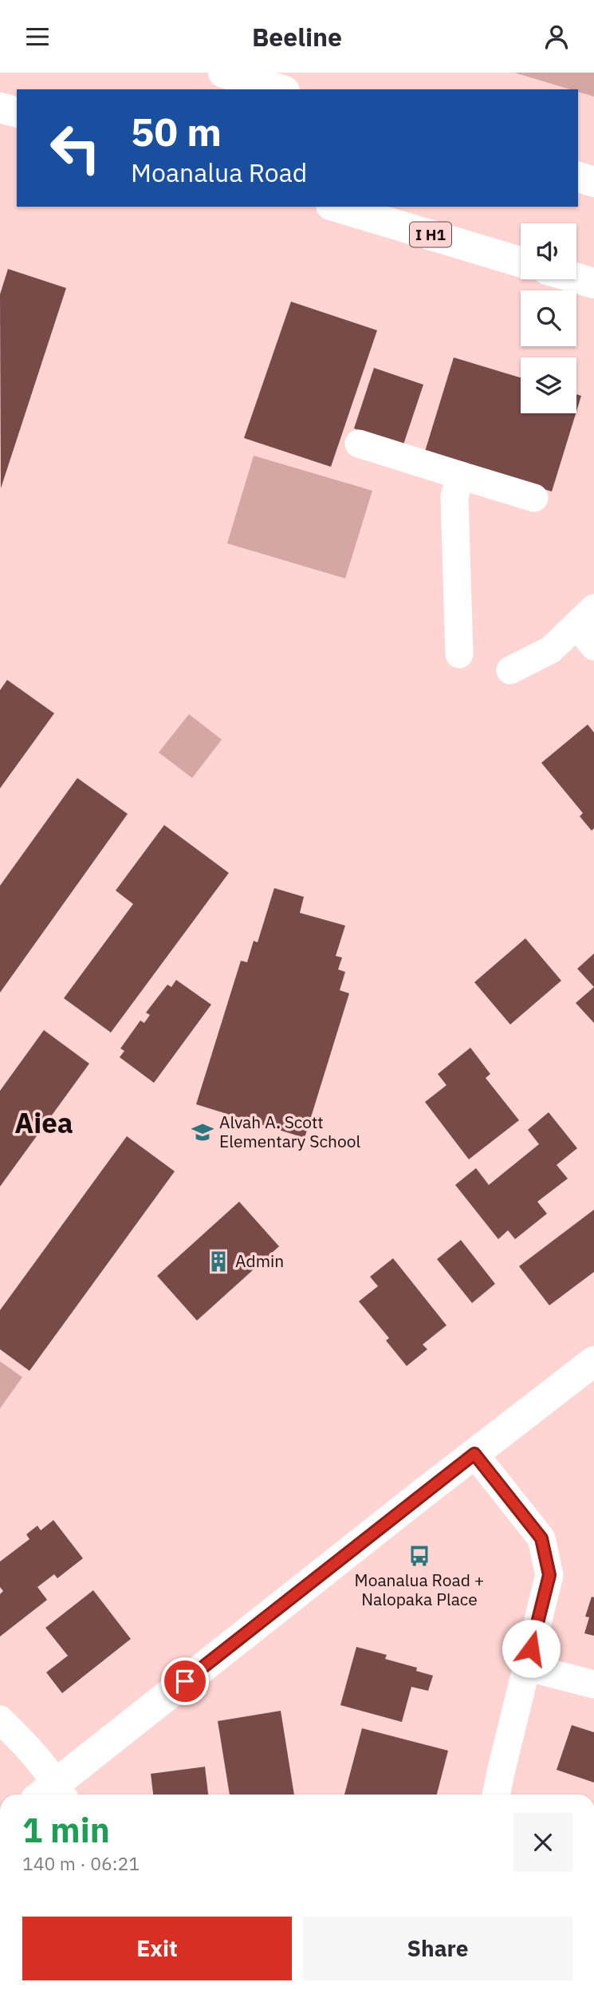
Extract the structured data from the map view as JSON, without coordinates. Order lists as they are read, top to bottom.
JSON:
{
  "streets": {
    "main road": ["I H1"]
  },
  "districts": ["Aiea"],
  "places": {
    "school or university": ["Alvah A. Scott Elementary School"],
    "building": ["Admin"],
    "bus stop": ["Moanalua Road + Nalopaka Place"]
  },
  "page": {
    "header": "Beeline",
    "turn": ["50 m", "Moanalua Road"],
    "heading": ["1 min", "140 m · 06:21"],
    "buttons": ["Exit", "Share"]
  }
}
